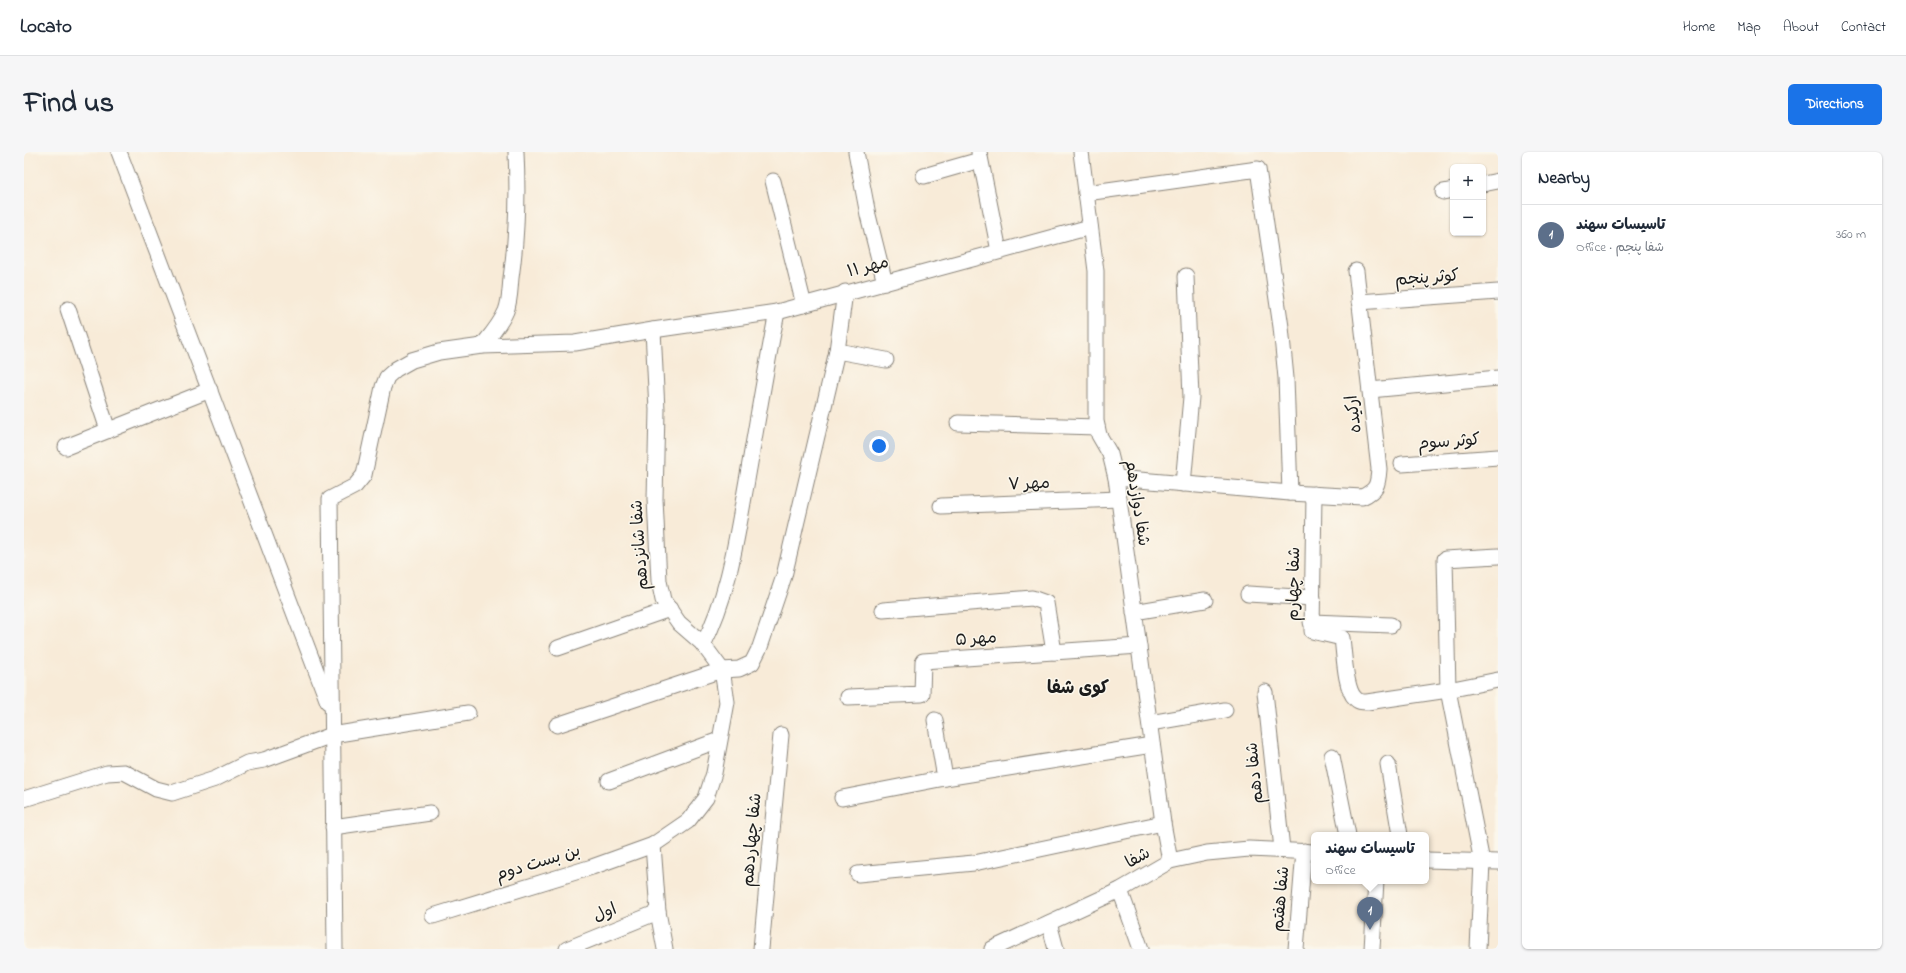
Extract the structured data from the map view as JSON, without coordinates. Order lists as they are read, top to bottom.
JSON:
{
  "streets": {
    "street": [
      "مهر ۱۱",
      "کوثر پنجم",
      "ارکیده",
      "کوثر سوم",
      "مهر ۷",
      "شفا دوازدهم",
      "شفا شانزدهم",
      "شفا چهارم",
      "مهر ۵",
      "شفا دهم",
      "شفا چهاردهم",
      "شفا",
      "بن بست دوم",
      "شفا هفتم",
      "اول"
    ]
  },
  "crossings": [
    ["مهر ۱۱", "شفا دوازدهم"],
    ["مهر ۱۱", "شفا شانزدهم"],
    ["کوثر پنجم", "ارکیده"],
    ["ارکیده", "شفا چهارم"],
    ["مهر ۷", "شفا دوازدهم"],
    ["شفا دوازدهم", "مهر ۵"],
    ["شفا دوازدهم", "شفا"],
    ["شفا دهم", "شفا"],
    ["شفا", "شفا هفتم"]
  ],
  "districts": ["کوی شفا"],
  "page": {
    "header": "Locato",
    "nav": [
      "Home",
      "Map",
      "About",
      "Contact"
    ],
    "title": "Find us",
    "buttons": "Directions",
    "heading": "Nearby",
    "map_buttons": ["+", "−"],
    "list": [
      {
        "mark": "1",
        "name": "تاسیسات سهند",
        "note": "Office · شفا پنجم",
        "value": "360 m"
      }
    ],
    "popup": ["تاسیسات سهند", "Office"],
    "pins": "1"
  }
}
